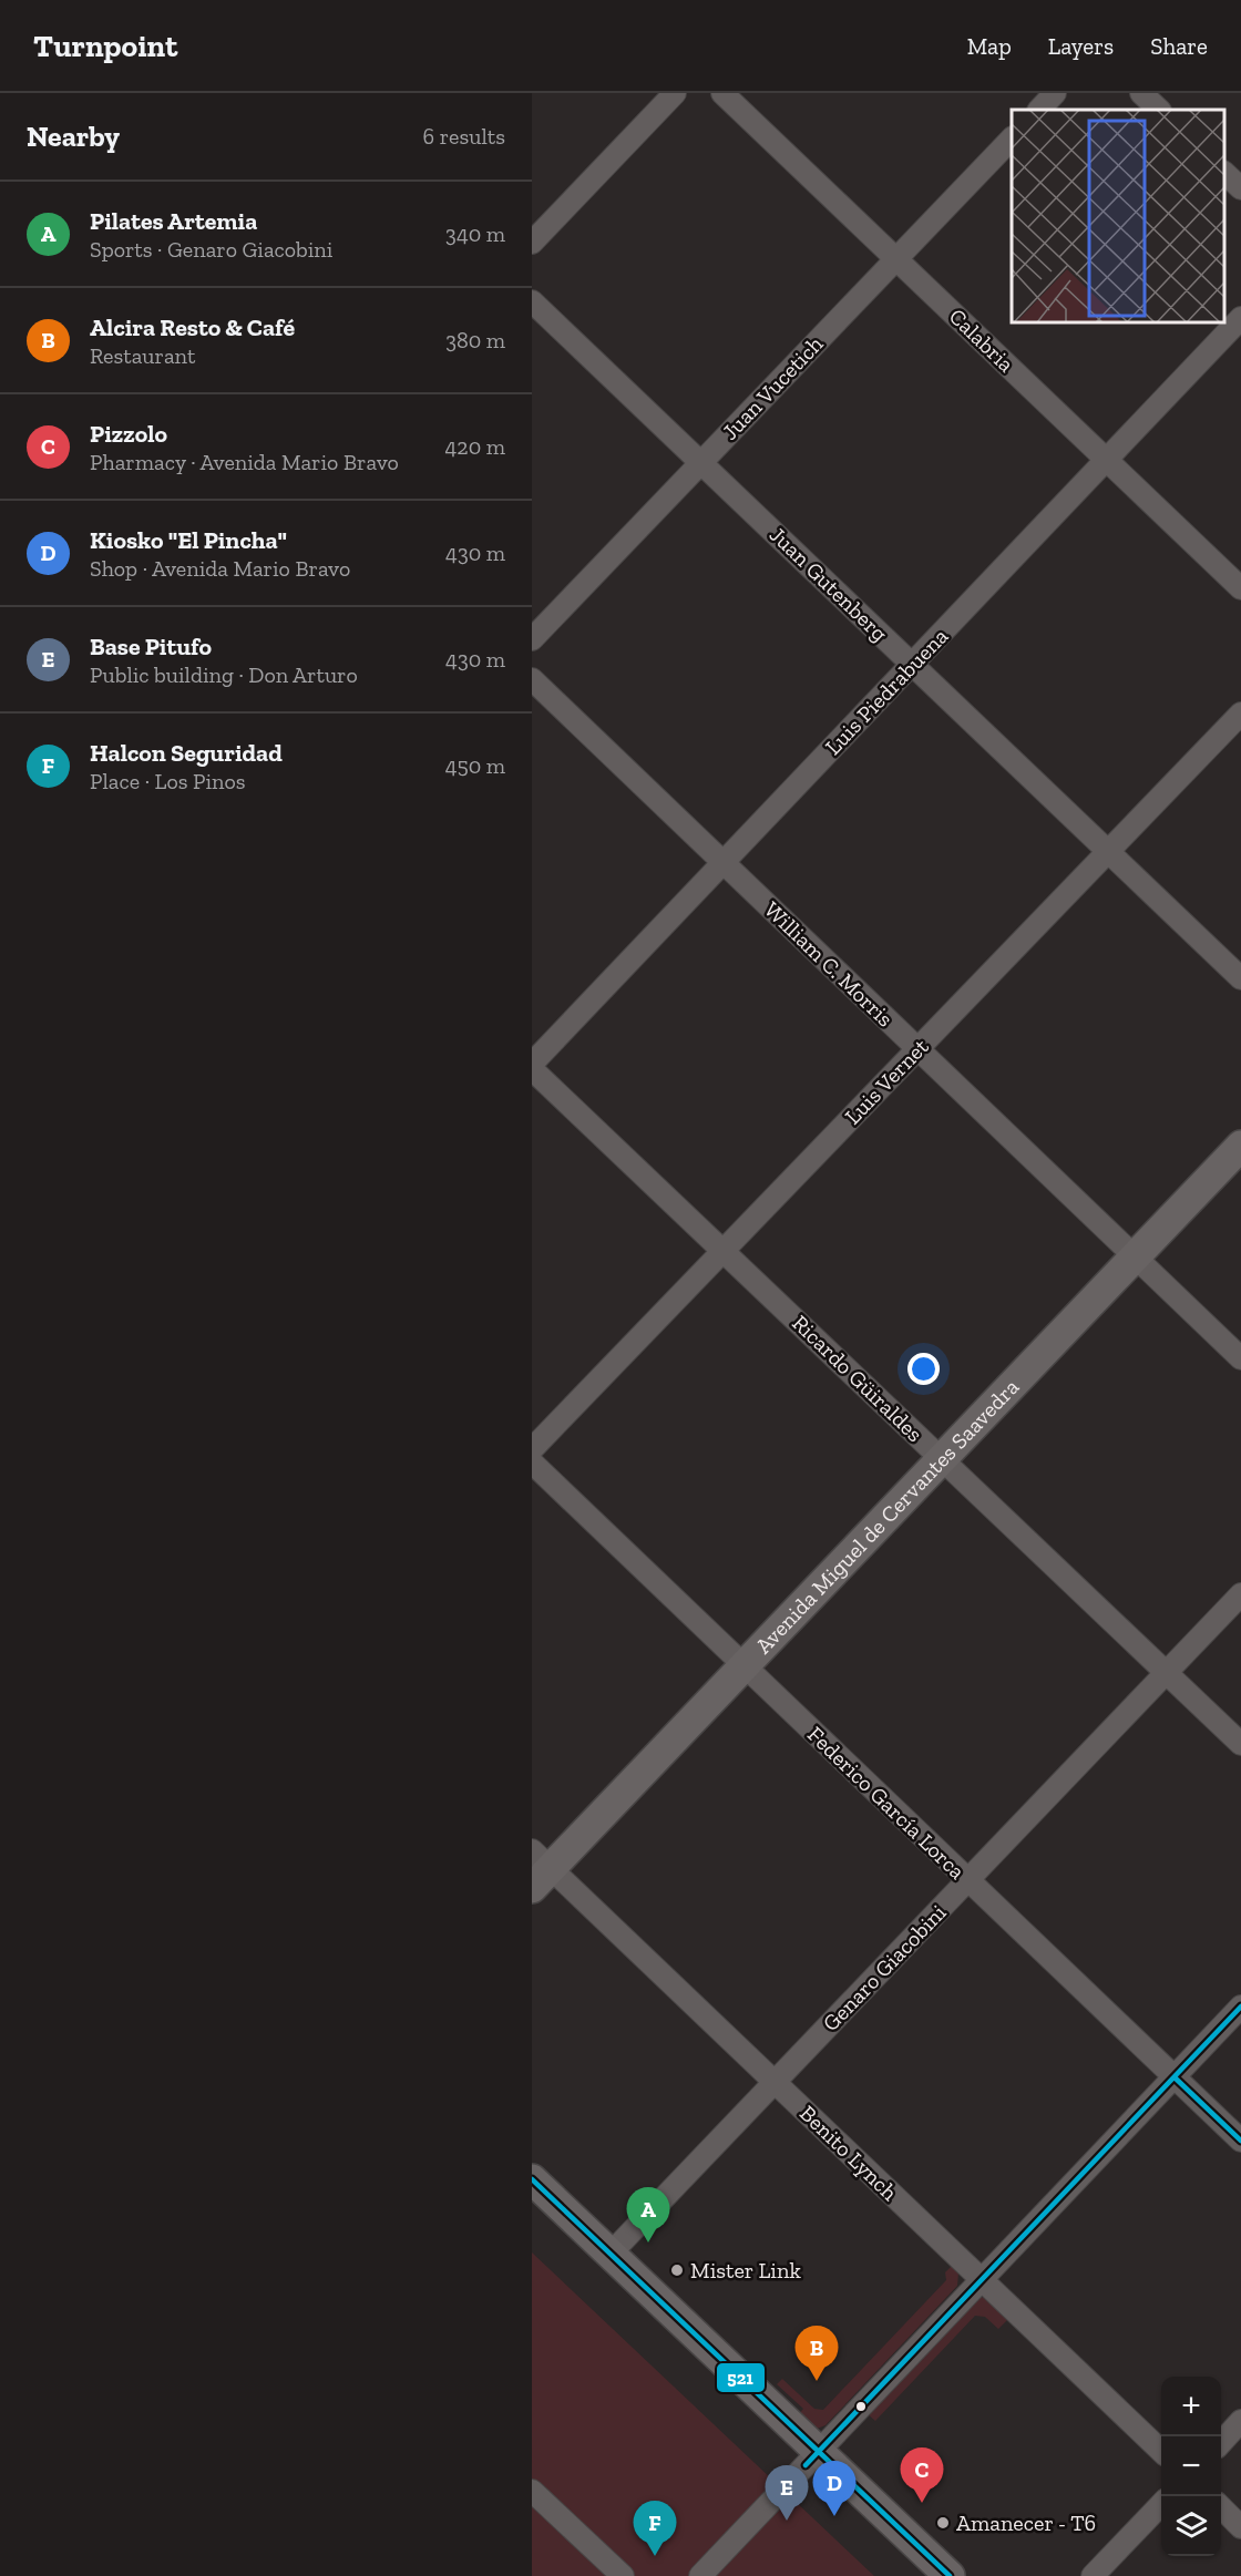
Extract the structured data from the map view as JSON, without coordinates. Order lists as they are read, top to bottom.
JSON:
{
  "streets": {
    "main road": ["Avenida Miguel de Cervantes Saavedra"],
    "street": [
      "Calabria",
      "Juan Vucetich",
      "Juan Gutenberg",
      "Luis Piedrabuena",
      "William C. Morris",
      "Luis Vernet",
      "Ricardo Güiraldes",
      "Federico García Lorca",
      "Genaro Giacobini",
      "Benito Lynch"
    ]
  },
  "crossings": [
    ["Calabria", "Juan Vucetich"],
    ["Calabria", "Luis Piedrabuena"],
    ["Juan Vucetich", "Juan Gutenberg"],
    ["Juan Gutenberg", "Luis Piedrabuena"],
    ["Juan Gutenberg", "Luis Vernet"],
    ["Luis Piedrabuena", "William C. Morris"],
    ["William C. Morris", "Luis Vernet"],
    ["William C. Morris", "Avenida Miguel de Cervantes Saavedra"],
    ["Luis Vernet", "Ricardo Güiraldes"],
    ["Ricardo Güiraldes", "Avenida Miguel de Cervantes Saavedra"],
    ["Ricardo Güiraldes", "Genaro Giacobini"],
    ["Avenida Miguel de Cervantes Saavedra", "Federico García Lorca"],
    ["Avenida Miguel de Cervantes Saavedra", "Benito Lynch"],
    ["Federico García Lorca", "Genaro Giacobini"],
    ["Genaro Giacobini", "Benito Lynch"]
  ],
  "places": ["Mister Link", "Amanecer - T6"],
  "lines": ["transit line 521"],
  "page": {
    "header": "Turnpoint",
    "nav": ["Map", "Layers", "Share"],
    "heading": ["Nearby", "6 results"],
    "list": [
      {
        "mark": "A",
        "name": "Pilates Artemia",
        "note": "Sports · Genaro Giacobini",
        "value": "340 m"
      },
      {
        "mark": "B",
        "name": "Alcira Resto & Café",
        "note": "Restaurant",
        "value": "380 m"
      },
      {
        "mark": "C",
        "name": "Pizzolo",
        "note": "Pharmacy · Avenida Mario Bravo",
        "value": "420 m"
      },
      {
        "mark": "D",
        "name": "Kiosko \"El Pincha\"",
        "note": "Shop · Avenida Mario Bravo",
        "value": "430 m"
      },
      {
        "mark": "E",
        "name": "Base Pitufo",
        "note": "Public building · Don Arturo",
        "value": "430 m"
      },
      {
        "mark": "F",
        "name": "Halcon Seguridad",
        "note": "Place · Los Pinos",
        "value": "450 m"
      }
    ],
    "pins": [
      "A",
      "B",
      "C",
      "D",
      "E",
      "F"
    ],
    "map_buttons": ["+", "−"]
  }
}
